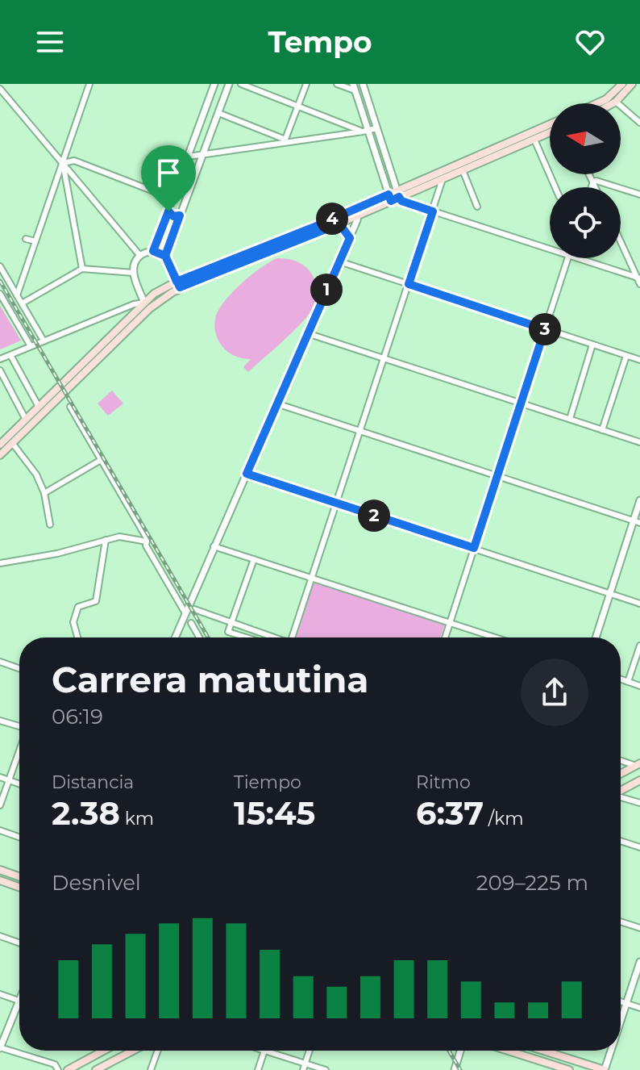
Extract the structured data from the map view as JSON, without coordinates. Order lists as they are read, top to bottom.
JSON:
{
  "north": "left",
  "page": {
    "header": "Tempo",
    "pins": [
      "4",
      "1",
      "3",
      "2"
    ],
    "heading": ["Carrera matutina", "06:19"],
    "stats": [
      ["Distancia", "2.38 km"],
      ["Tiempo", "15:45"],
      ["Ritmo", "6:37 /km"]
    ],
    "chart": ["Desnivel", "209–225 m"]
  }
}
